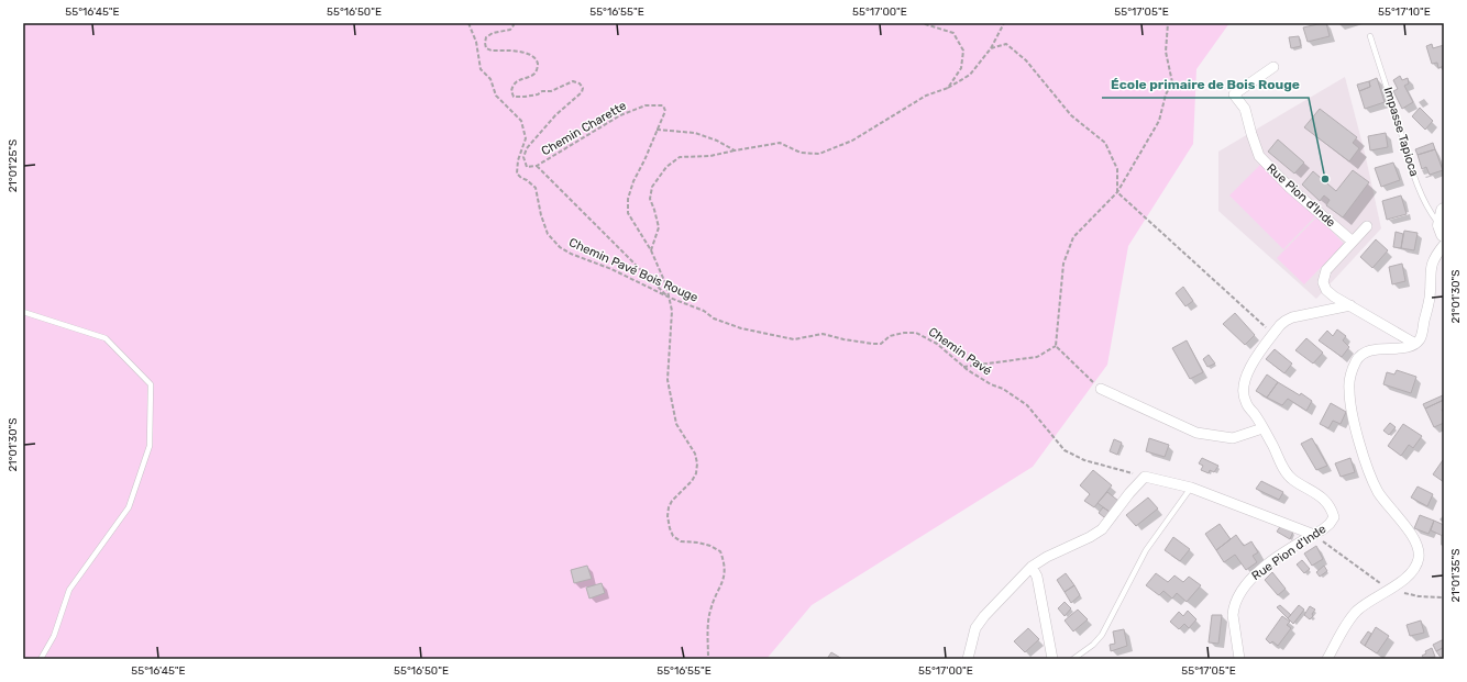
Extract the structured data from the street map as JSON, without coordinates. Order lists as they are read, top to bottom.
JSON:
{
  "streets": {
    "street": ["Rue Pion d'Inde"],
    "lane": ["Impasse Tapioca"],
    "path": ["Chemin Charette", "Chemin Pavé Bois Rouge", "Chemin Pavé"]
  },
  "crossings": [
    ["Chemin Charette", "Chemin Pavé Bois Rouge"],
    ["Chemin Pavé Bois Rouge", "Chemin Pavé"]
  ],
  "places": ["École primaire de Bois Rouge"],
  "coordinates": [
    "55°16'45\"E",
    "55°16'50\"E",
    "55°16'55\"E",
    "55°17'00\"E",
    "55°17'05\"E",
    "55°17'10\"E",
    "21°01'25\"S",
    "21°01'30\"S",
    "21°01'35\"S"
  ]
}
